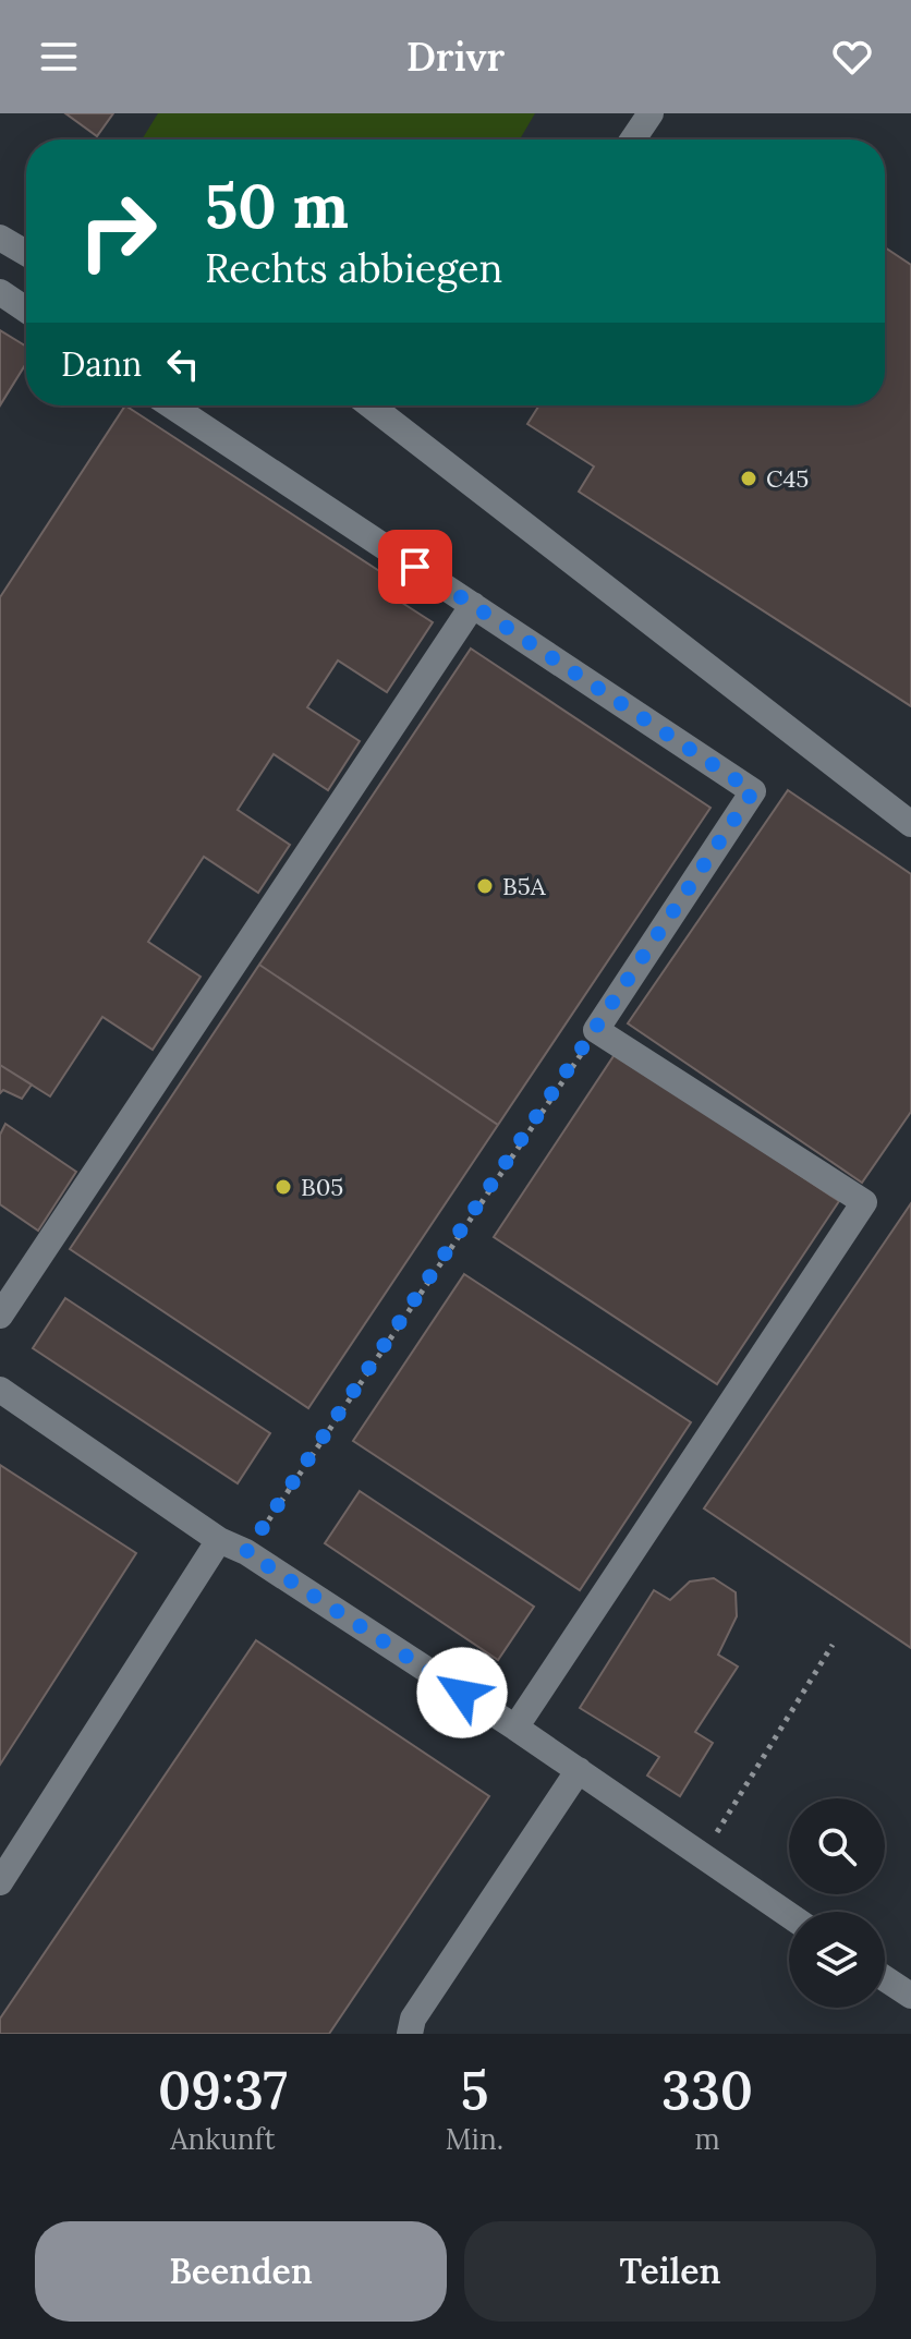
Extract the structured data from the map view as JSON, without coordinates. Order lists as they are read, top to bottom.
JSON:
{
  "places": ["C45", "B5A", "B05"],
  "page": {
    "header": "Drivr",
    "turn": ["50 m", "Rechts abbiegen"],
    "then": "Dann",
    "eta": [
      "09:37",
      "Ankunft",
      "5",
      "Min.",
      "330",
      "m"
    ],
    "buttons": ["Beenden", "Teilen"]
  }
}
